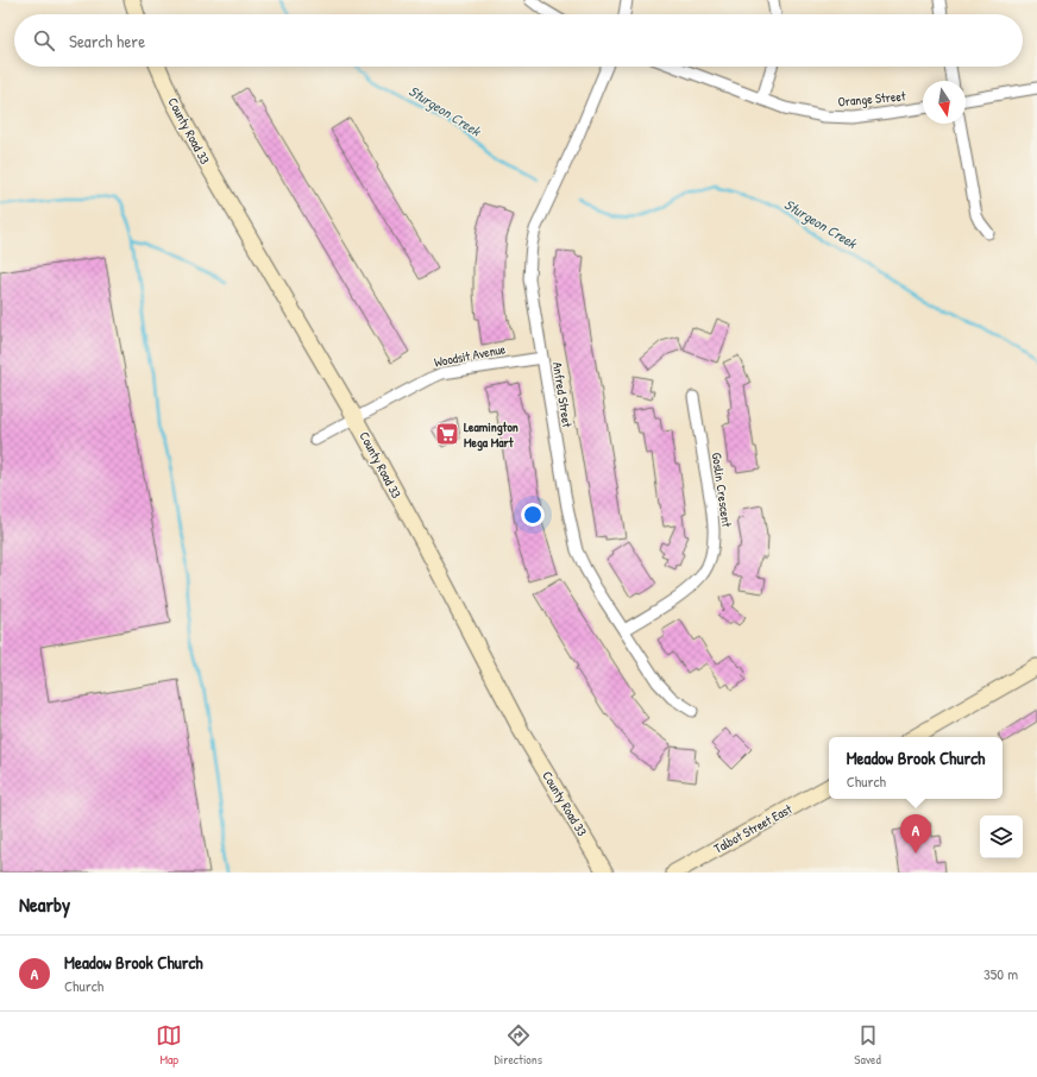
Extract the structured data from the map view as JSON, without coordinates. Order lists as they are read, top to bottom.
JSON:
{
  "streets": {
    "main road": ["County Road 33", "Talbot Street East"],
    "street": [
      "Orange Street",
      "Woodsit Avenue",
      "Anfred Street",
      "Goslin Crescent"
    ]
  },
  "crossings": [
    ["County Road 33", "Woodsit Avenue"],
    ["Woodsit Avenue", "Anfred Street"],
    ["Anfred Street", "Goslin Crescent"]
  ],
  "water": ["Sturgeon Creek"],
  "places": {
    "supermarket": ["Leamington Mega Mart"]
  },
  "north": "bottom",
  "page": {
    "search": "Search here",
    "popup": ["Meadow Brook Church", "Church"],
    "pins": "A",
    "heading": "Nearby",
    "list": [
      {
        "mark": "A",
        "name": "Meadow Brook Church",
        "note": "Church",
        "value": "350 m"
      }
    ],
    "nav": ["Map", "Directions", "Saved"]
  }
}
